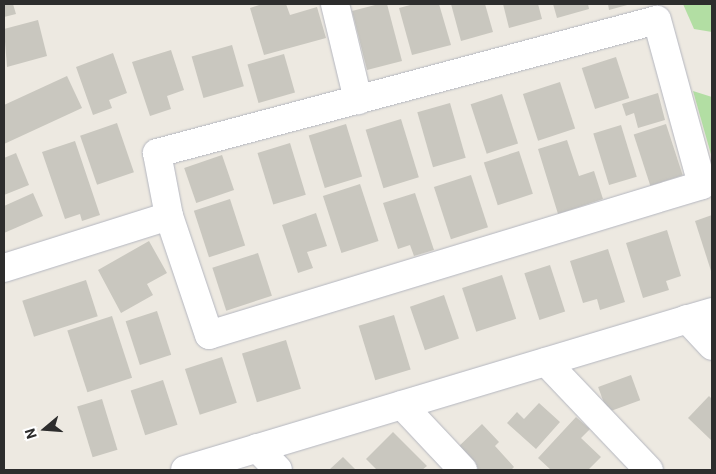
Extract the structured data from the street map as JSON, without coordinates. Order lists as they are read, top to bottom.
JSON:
{
  "north": "left"
}
